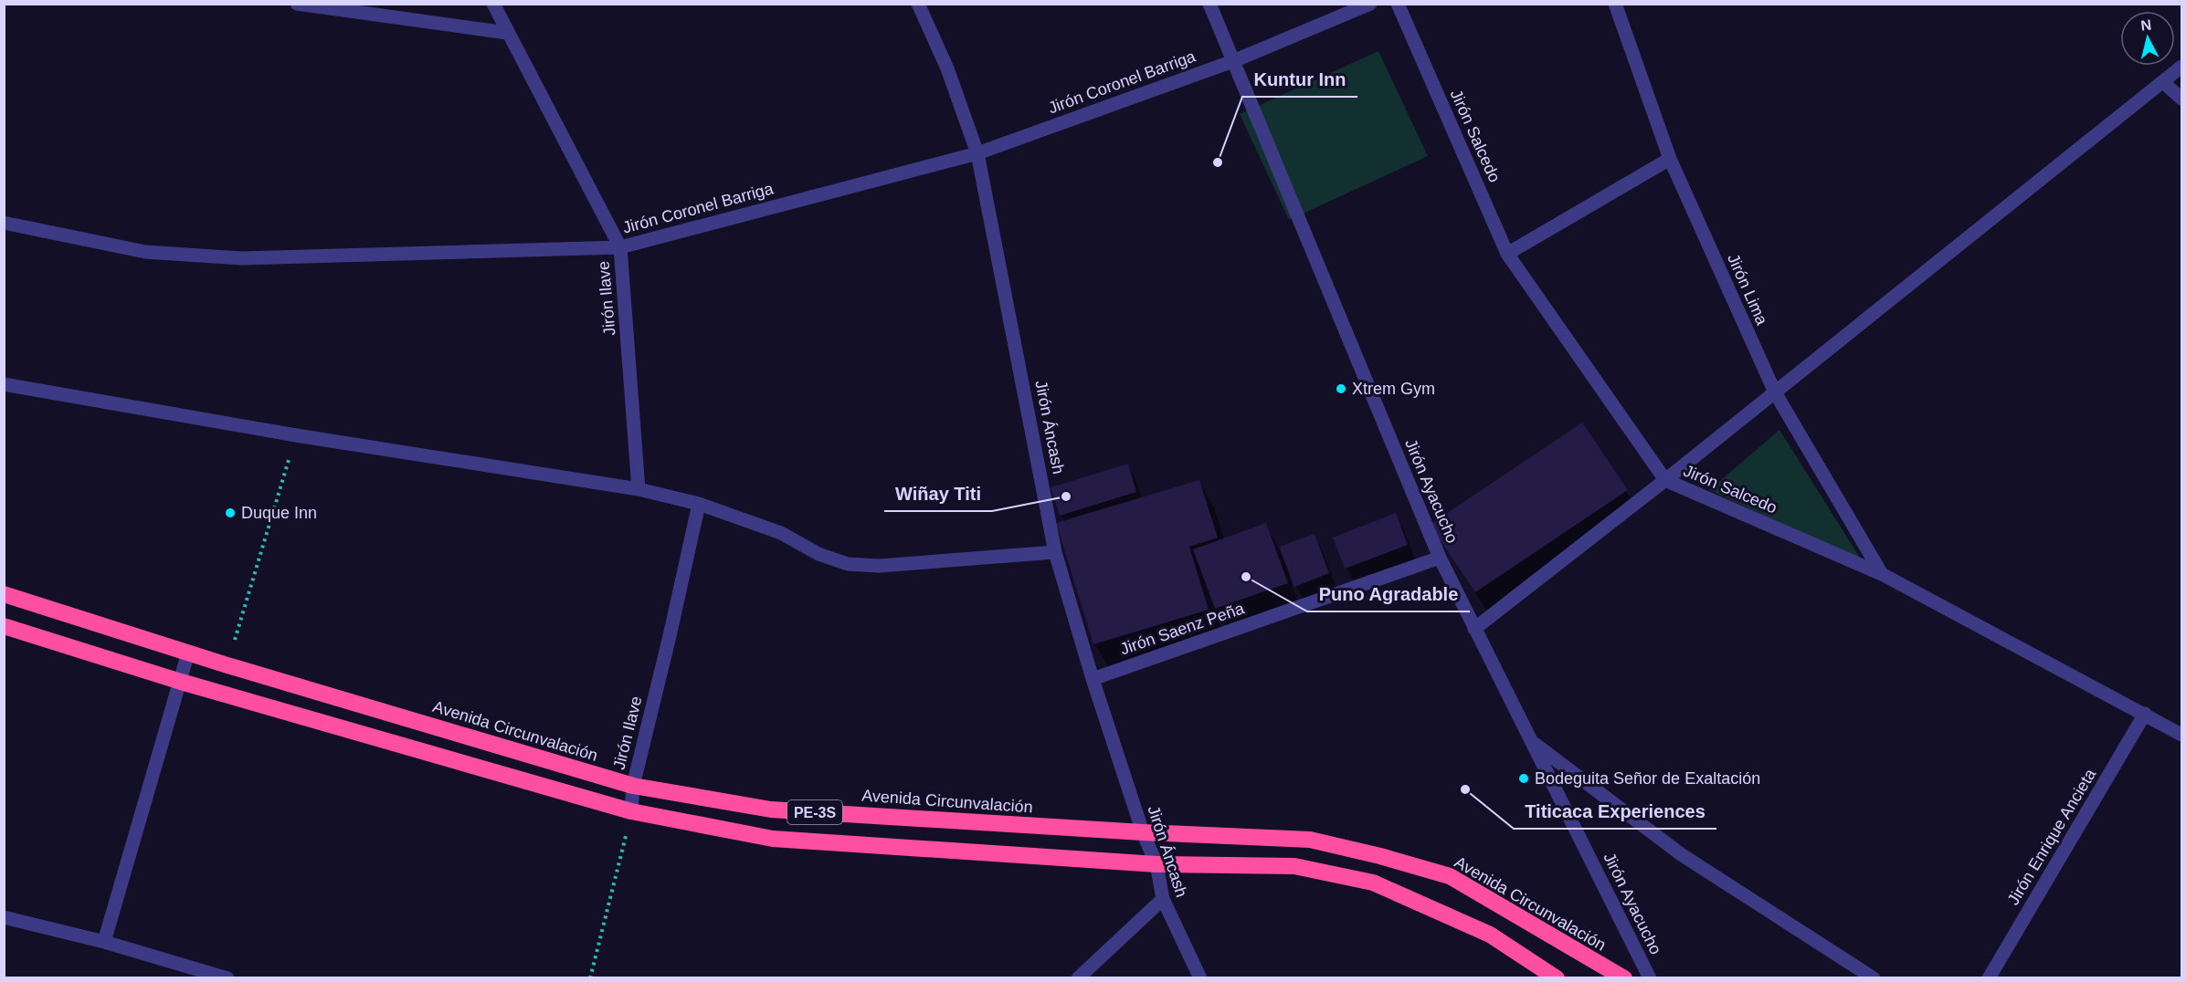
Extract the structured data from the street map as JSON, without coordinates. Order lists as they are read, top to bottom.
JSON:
{
  "streets": {
    "highway": ["Avenida Circunvalación", "PE-3S"],
    "street": [
      "Jirón Coronel Barriga",
      "Jirón Salcedo",
      "Jirón Lima",
      "Jirón Ilave",
      "Jirón Áncash",
      "Jirón Ayacucho",
      "Jirón Saenz Peña",
      "Jirón Enrique Ancieta"
    ]
  },
  "crossings": [
    ["Jirón Coronel Barriga", "Jirón Ilave"],
    ["Jirón Coronel Barriga", "Jirón Áncash"],
    ["Jirón Coronel Barriga", "Jirón Ayacucho"],
    ["Jirón Salcedo", "Jirón Lima"],
    ["Jirón Salcedo", "Jirón Enrique Ancieta"],
    ["Jirón Ilave", "Avenida Circunvalación"],
    ["Jirón Ilave", "PE-3S"],
    ["Jirón Áncash", "Jirón Saenz Peña"],
    ["Jirón Áncash", "Avenida Circunvalación"],
    ["Jirón Áncash", "PE-3S"],
    ["Jirón Ayacucho", "Jirón Saenz Peña"]
  ],
  "places": [
    "Kuntur Inn",
    "Xtrem Gym",
    "Wiñay Titi",
    "Duque Inn",
    "Puno Agradable",
    "Bodeguita Señor de Exaltación",
    "Titicaca Experiences"
  ],
  "north": "top"
}
